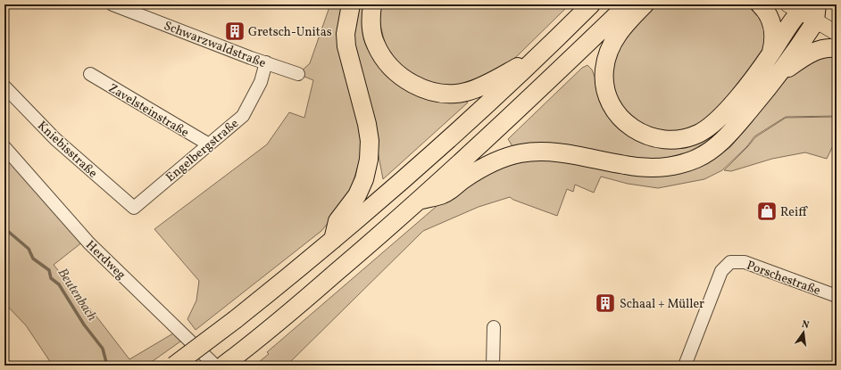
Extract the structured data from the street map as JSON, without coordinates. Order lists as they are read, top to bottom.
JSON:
{
  "streets": {
    "street": [
      "Schwarzwaldstraße",
      "Zavelsteinstraße",
      "Kniebisstraße",
      "Engelbergstraße",
      "Herdweg",
      "Porschestraße"
    ]
  },
  "crossings": [
    ["Schwarzwaldstraße", "Engelbergstraße"],
    ["Zavelsteinstraße", "Engelbergstraße"],
    ["Kniebisstraße", "Engelbergstraße"]
  ],
  "water": ["Beutenbach"],
  "places": {
    "building": ["Gretsch-Unitas", "Schaal + Müller"],
    "shop": ["Reiff"]
  },
  "north": "top"
}
